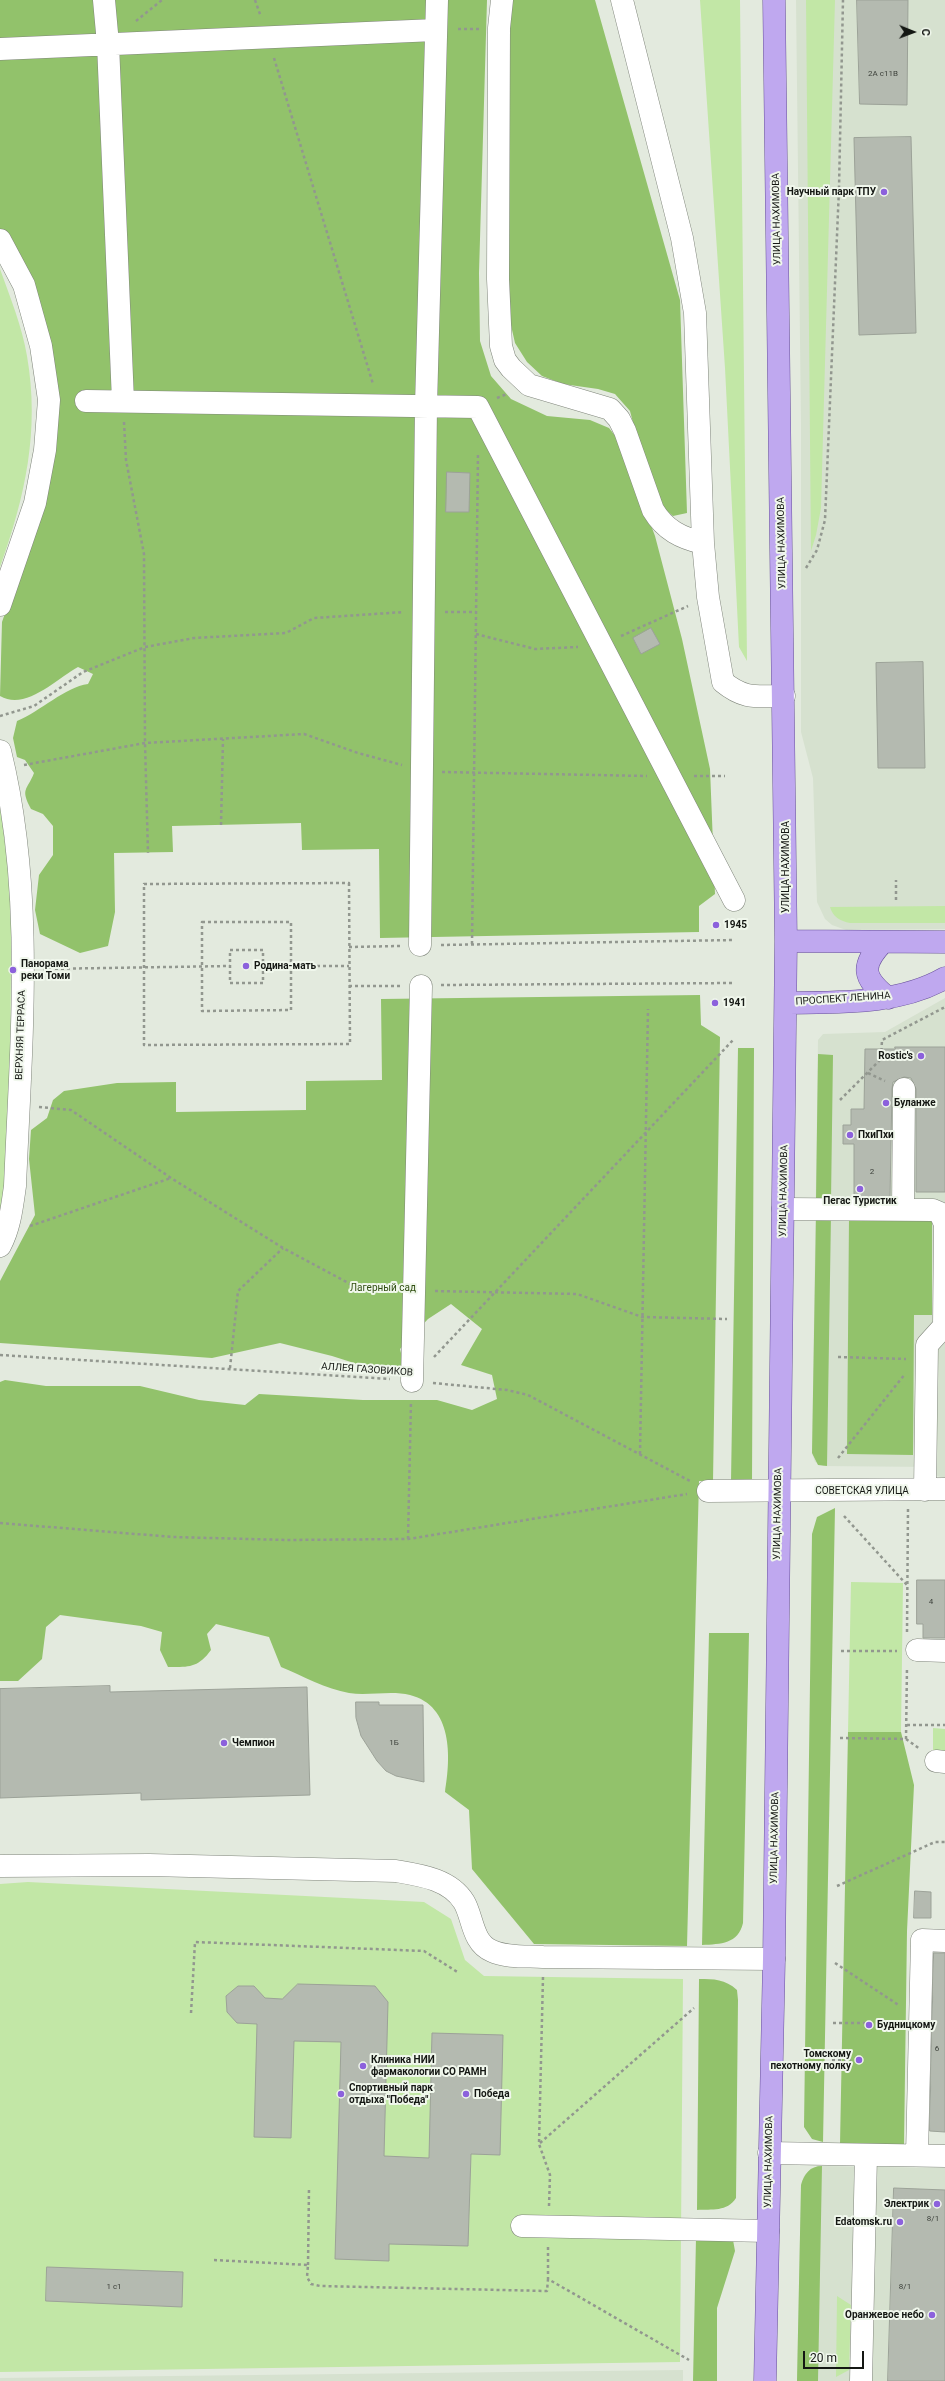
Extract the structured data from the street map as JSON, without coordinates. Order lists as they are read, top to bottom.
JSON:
{
  "streets": {
    "main road": ["УЛИЦА НАХИМОВА", "ПРОСПЕКТ ЛЕНИНА"],
    "street": ["ВЕРХНЯЯ ТЕРРАСА", "СОВЕТСКАЯ УЛИЦА"],
    "path": ["АЛЛЕЯ ГАЗОВИКОВ"]
  },
  "crossings": [
    ["УЛИЦА НАХИМОВА", "ПРОСПЕКТ ЛЕНИНА"],
    ["УЛИЦА НАХИМОВА", "СОВЕТСКАЯ УЛИЦА"],
    ["АЛЛЕЯ ГАЗОВИКОВ", "СОВЕТСКАЯ УЛИЦА"]
  ],
  "parks": ["Лагерный сад"],
  "places": [
    "Научный парк ТПУ",
    "1945",
    "Родина-мать",
    "Панорама реки Томи",
    "1941",
    "Rostic's",
    "Буланже",
    "ПхиПхи",
    "Пегас Туристик",
    "Чемпион",
    "Будницкому",
    "Томскому пехотному полку",
    "Клиника НИИ фармакологии СО РАМН",
    "Спортивный парк отдыха \"Победа\"",
    "Победа",
    "Электрик",
    "Edatomsk.ru",
    "Оранжевое небо"
  ],
  "house_numbers": [
    "2А с11В",
    "2",
    "4",
    "1Б",
    "6",
    "8/1",
    "1 с1",
    "8/1"
  ],
  "scale_bar": "20 m",
  "north": "right"
}
